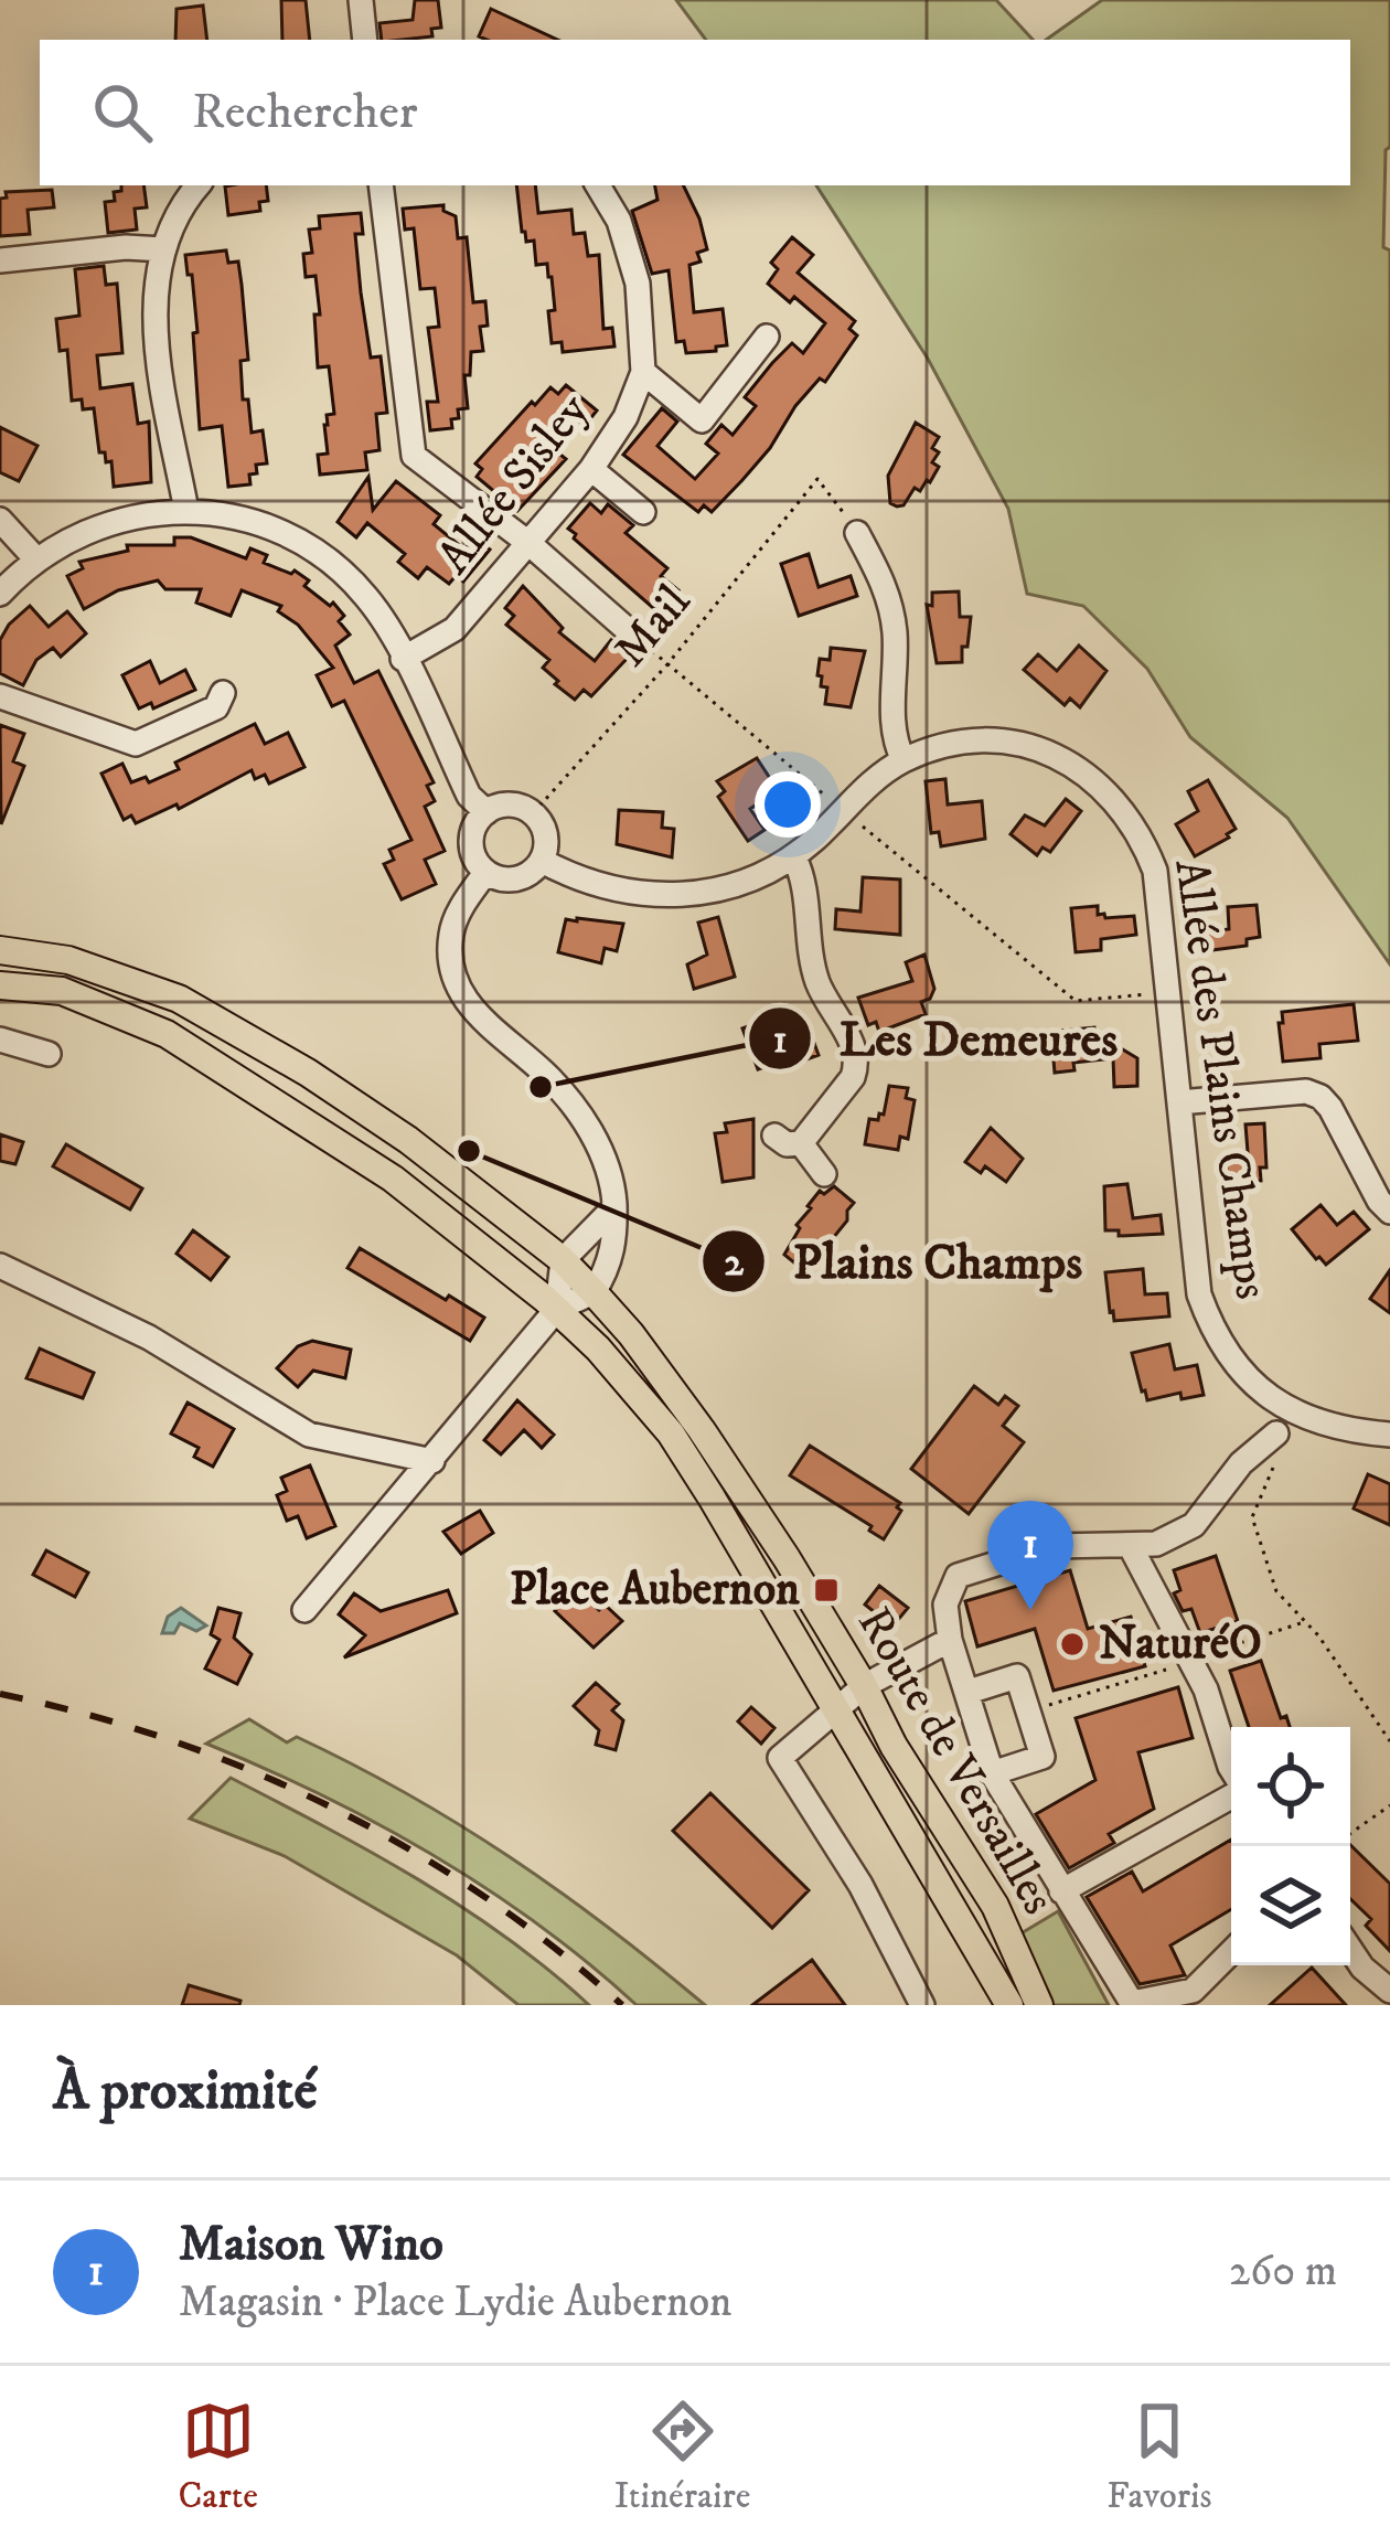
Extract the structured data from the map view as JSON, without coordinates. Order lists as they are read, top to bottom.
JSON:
{
  "streets": {
    "main road": ["Route de Versailles"],
    "street": ["Allée Sisley", "Allée des Plains Champs"],
    "path": ["Mail"]
  },
  "crossings": [
    ["Mail", "Allée des Plains Champs"]
  ],
  "places": {
    "other": ["Les Demeures", "Plains Champs", "NaturéO"],
    "transit": ["Place Aubernon"]
  },
  "page": {
    "search": "Rechercher",
    "pins": "1",
    "heading": "À proximité",
    "list": [
      {
        "mark": "1",
        "name": "Maison Wino",
        "note": "Magasin · Place Lydie Aubernon",
        "value": "260 m"
      }
    ],
    "nav": ["Carte", "Itinéraire", "Favoris"]
  }
}
